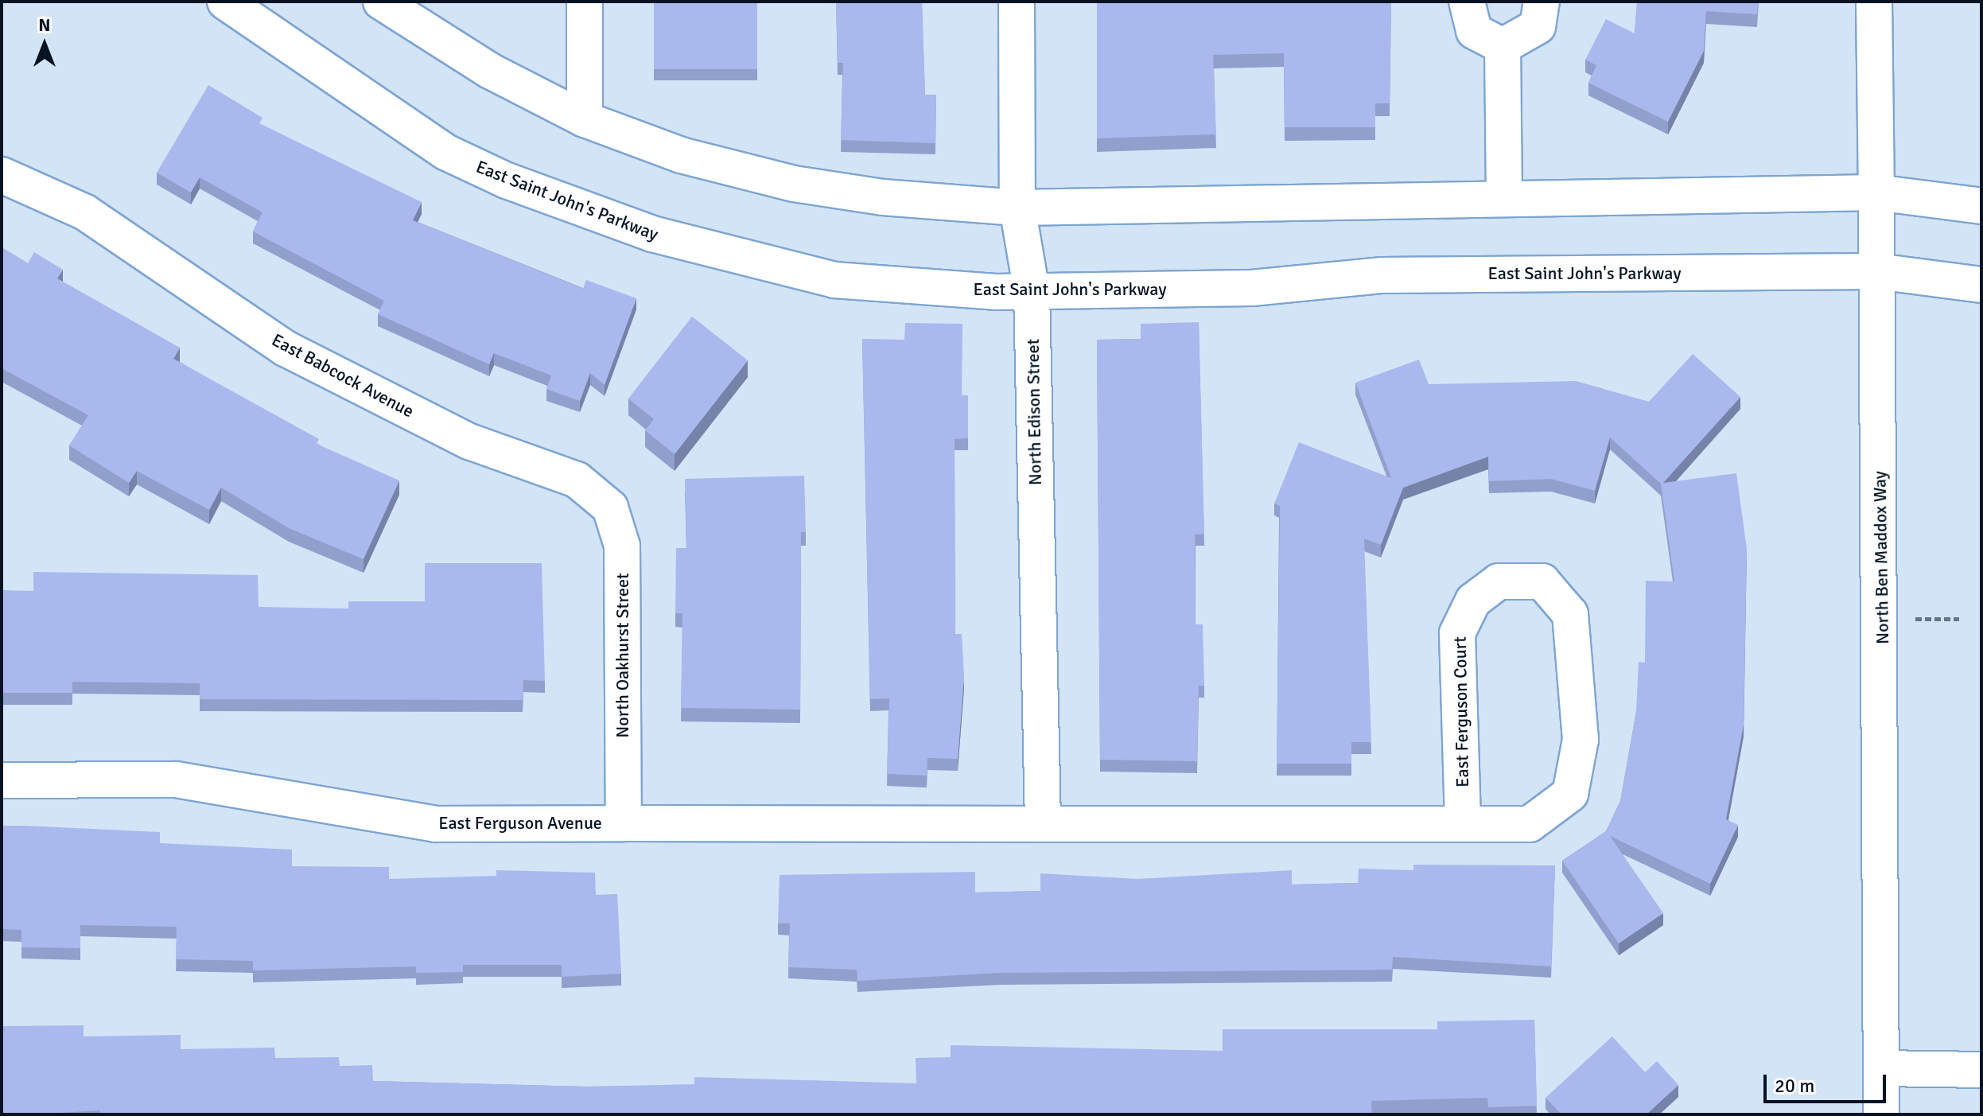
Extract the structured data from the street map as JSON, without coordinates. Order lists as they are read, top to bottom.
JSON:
{
  "streets": {
    "street": [
      "East Saint John's Parkway",
      "East Babcock Avenue",
      "North Edison Street",
      "North Ben Maddox Way",
      "North Oakhurst Street",
      "East Ferguson Court",
      "East Ferguson Avenue"
    ]
  },
  "crossings": [
    ["East Saint John's Parkway", "North Edison Street"],
    ["East Saint John's Parkway", "North Ben Maddox Way"],
    ["East Babcock Avenue", "North Oakhurst Street"],
    ["North Edison Street", "East Ferguson Court"],
    ["North Edison Street", "East Ferguson Avenue"],
    ["North Oakhurst Street", "East Ferguson Avenue"],
    ["East Ferguson Court", "East Ferguson Avenue"]
  ],
  "scale_bar": "20 m",
  "north": "top"
}
